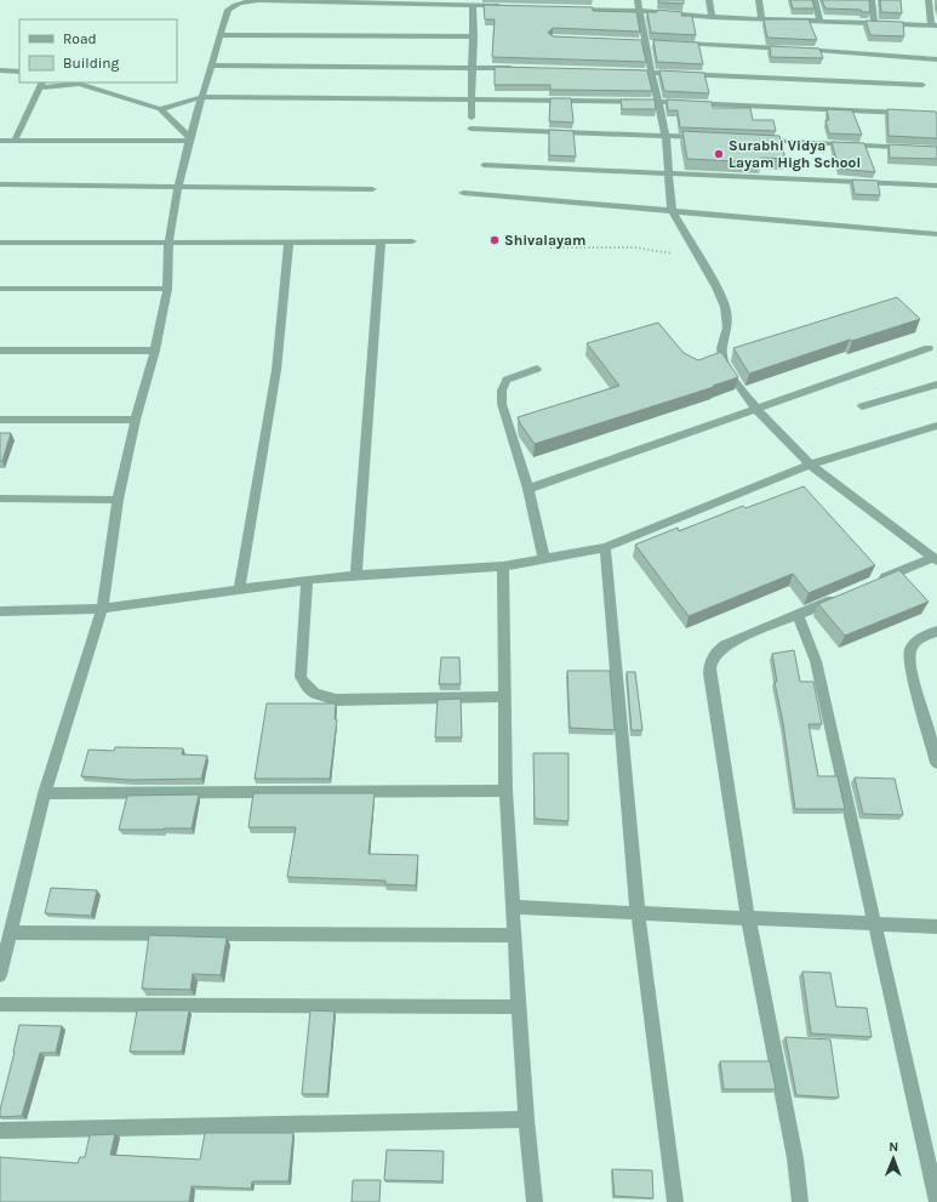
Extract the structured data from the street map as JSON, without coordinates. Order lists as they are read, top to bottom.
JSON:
{
  "places": ["Surabhi Vidya Layam High School", "Shivalayam"],
  "legend": ["Road", "Building"],
  "north": "top"
}
